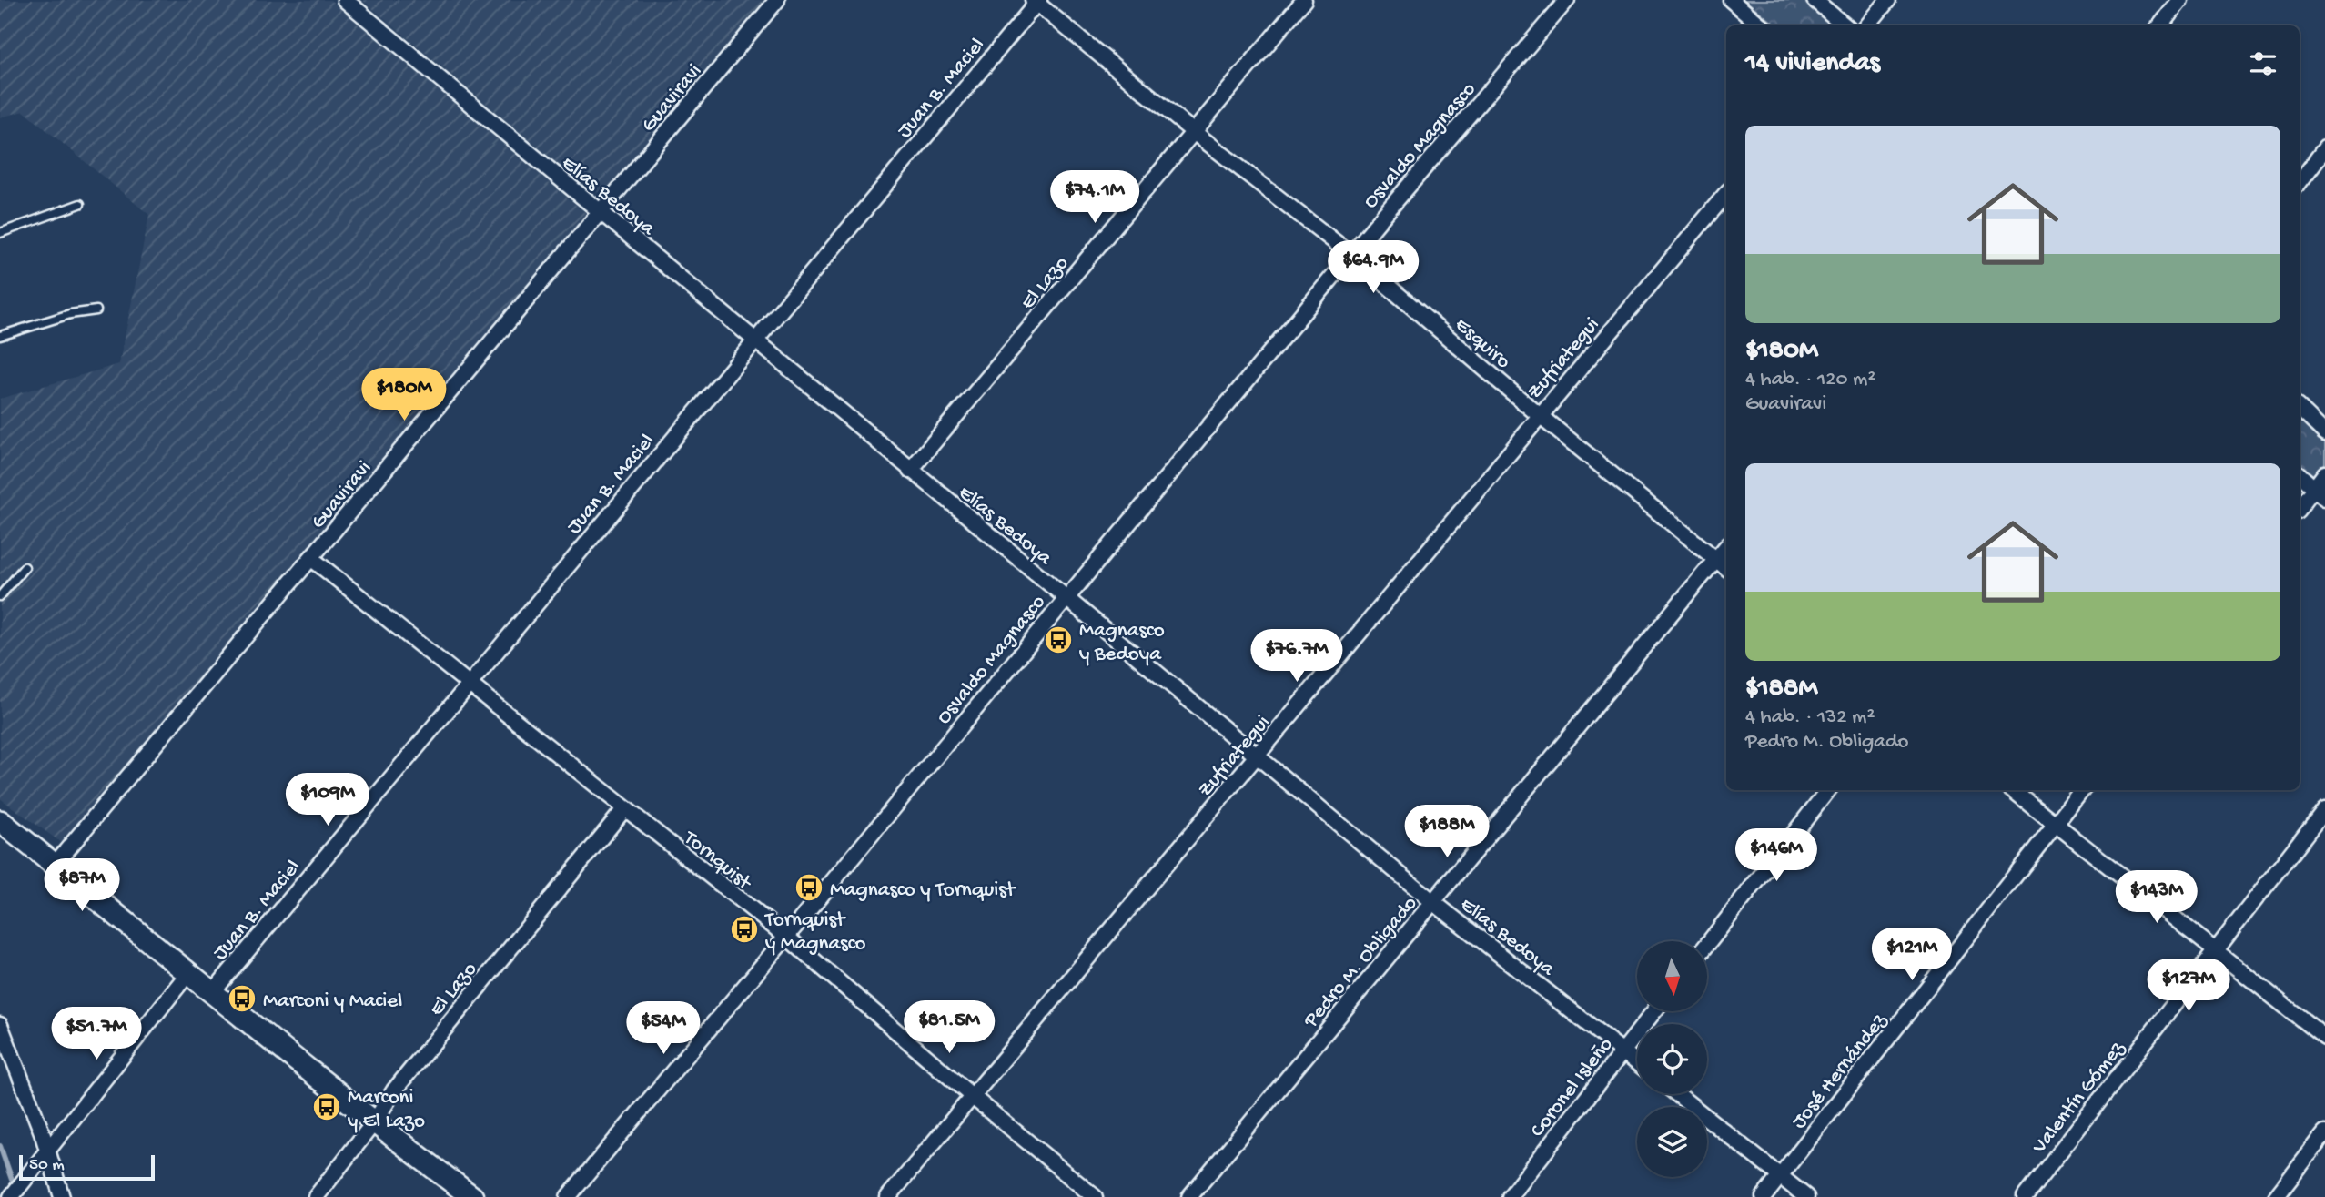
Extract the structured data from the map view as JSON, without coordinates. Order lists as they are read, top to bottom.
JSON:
{
  "streets": {
    "street": [
      "Juan B. Maciel",
      "Guaviravi",
      "Osvaldo Magnasco",
      "Elías Bedoya",
      "El Lazo",
      "Esquiro",
      "Zufriategui",
      "Tornquist",
      "Pedro M. Obligado",
      "José Hernández",
      "Coronel Isleño",
      "Valentín Gómez"
    ]
  },
  "crossings": [
    ["Juan B. Maciel", "Elías Bedoya"],
    ["Juan B. Maciel", "Esquiro"],
    ["Juan B. Maciel", "Tornquist"],
    ["Guaviravi", "Elías Bedoya"],
    ["Guaviravi", "Tornquist"],
    ["Osvaldo Magnasco", "Elías Bedoya"],
    ["Osvaldo Magnasco", "Esquiro"],
    ["Osvaldo Magnasco", "Tornquist"],
    ["Elías Bedoya", "El Lazo"],
    ["Elías Bedoya", "Zufriategui"],
    ["Elías Bedoya", "Pedro M. Obligado"],
    ["Elías Bedoya", "Coronel Isleño"],
    ["El Lazo", "Esquiro"],
    ["El Lazo", "Tornquist"],
    ["Esquiro", "Zufriategui"],
    ["Esquiro", "Pedro M. Obligado"],
    ["Zufriategui", "Tornquist"]
  ],
  "places": {
    "bus stop": [
      "Magnasco y Bedoya",
      "Magnasco y Tornquist",
      "Tornquist y Magnasco",
      "Marconi y Maciel",
      "Marconi y El Lazo"
    ]
  },
  "scale_bar": "50 m",
  "north": "bottom",
  "page": {
    "heading": "14 viviendas",
    "list": [
      {
        "name": "$180M",
        "note": "4 hab. · 120 m² · Guaviravi"
      },
      {
        "name": "$188M",
        "note": "4 hab. · 132 m² · Pedro M. Obligado"
      }
    ],
    "price": [
      "$74.1M",
      "$64.9M",
      "$180M",
      "$76.7M",
      "$109M",
      "$188M",
      "$146M",
      "$87M",
      "$143M",
      "$121M",
      "$127M",
      "$81.5M",
      "$54M",
      "$51.7M"
    ],
    "scale": "50 m"
  }
}
